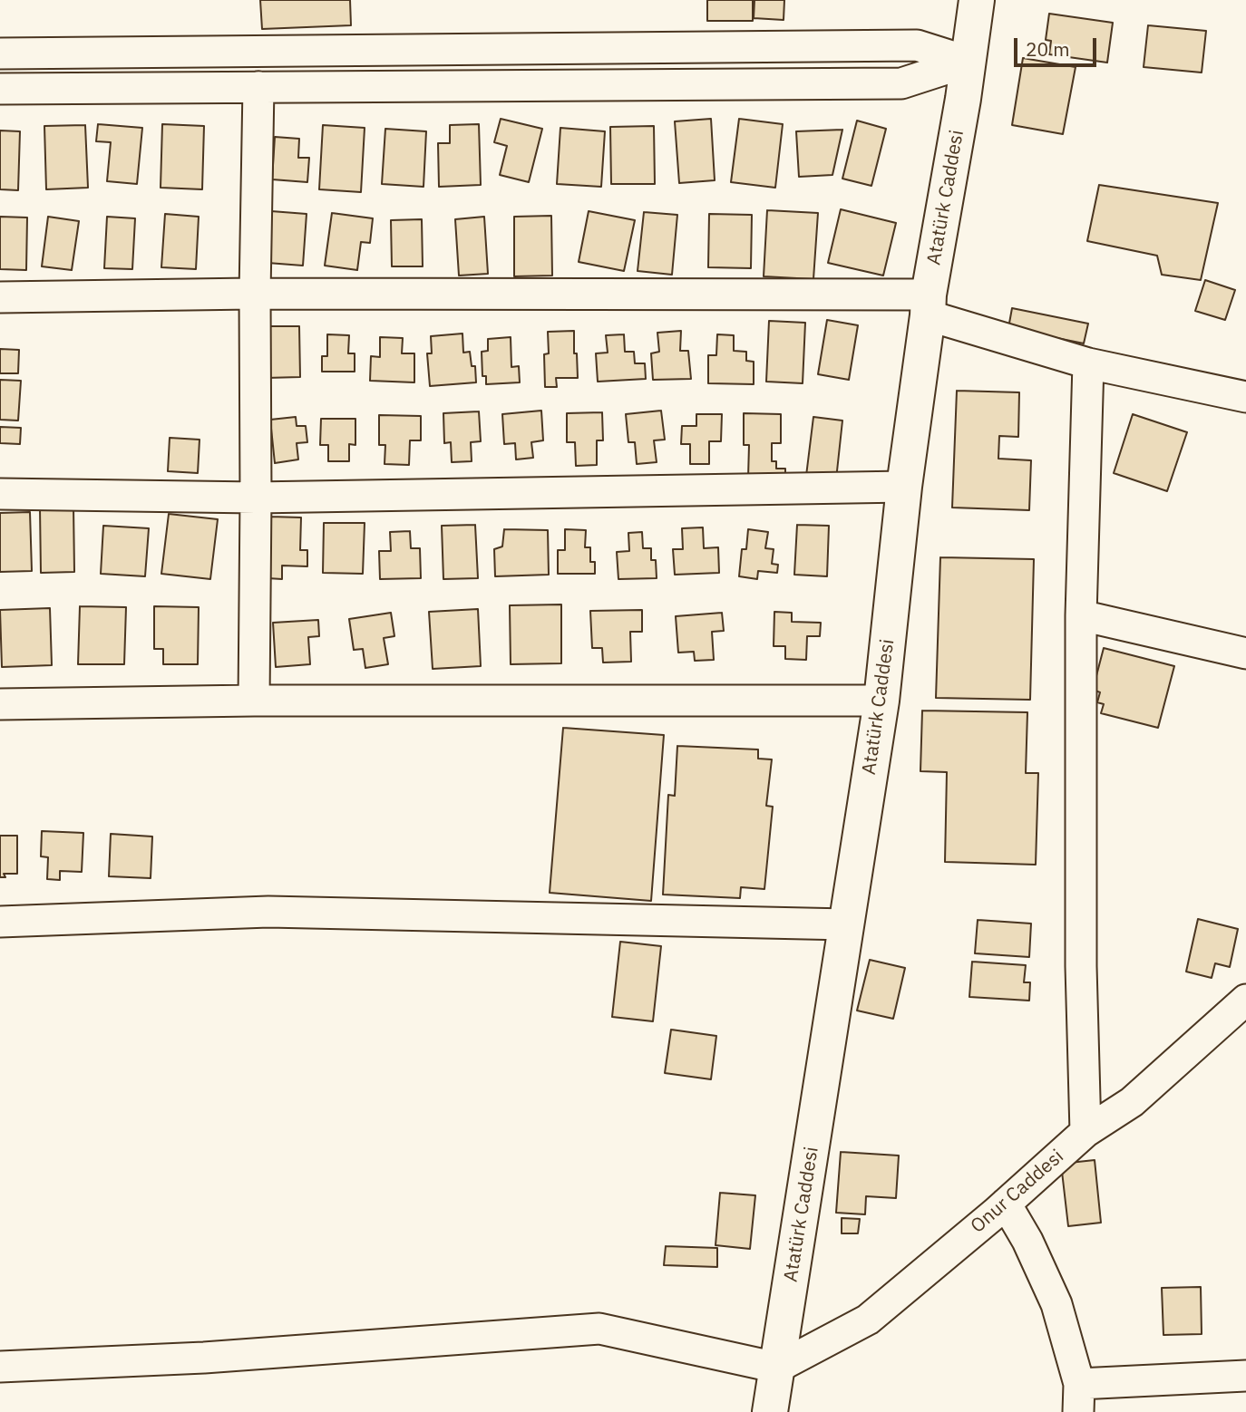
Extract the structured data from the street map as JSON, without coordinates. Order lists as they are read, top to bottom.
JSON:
{
  "streets": {
    "main road": ["Atatürk Caddesi"],
    "street": ["Onur Caddesi"]
  },
  "crossings": [
    ["Atatürk Caddesi", "Onur Caddesi"]
  ],
  "scale_bar": "20 m"
}
